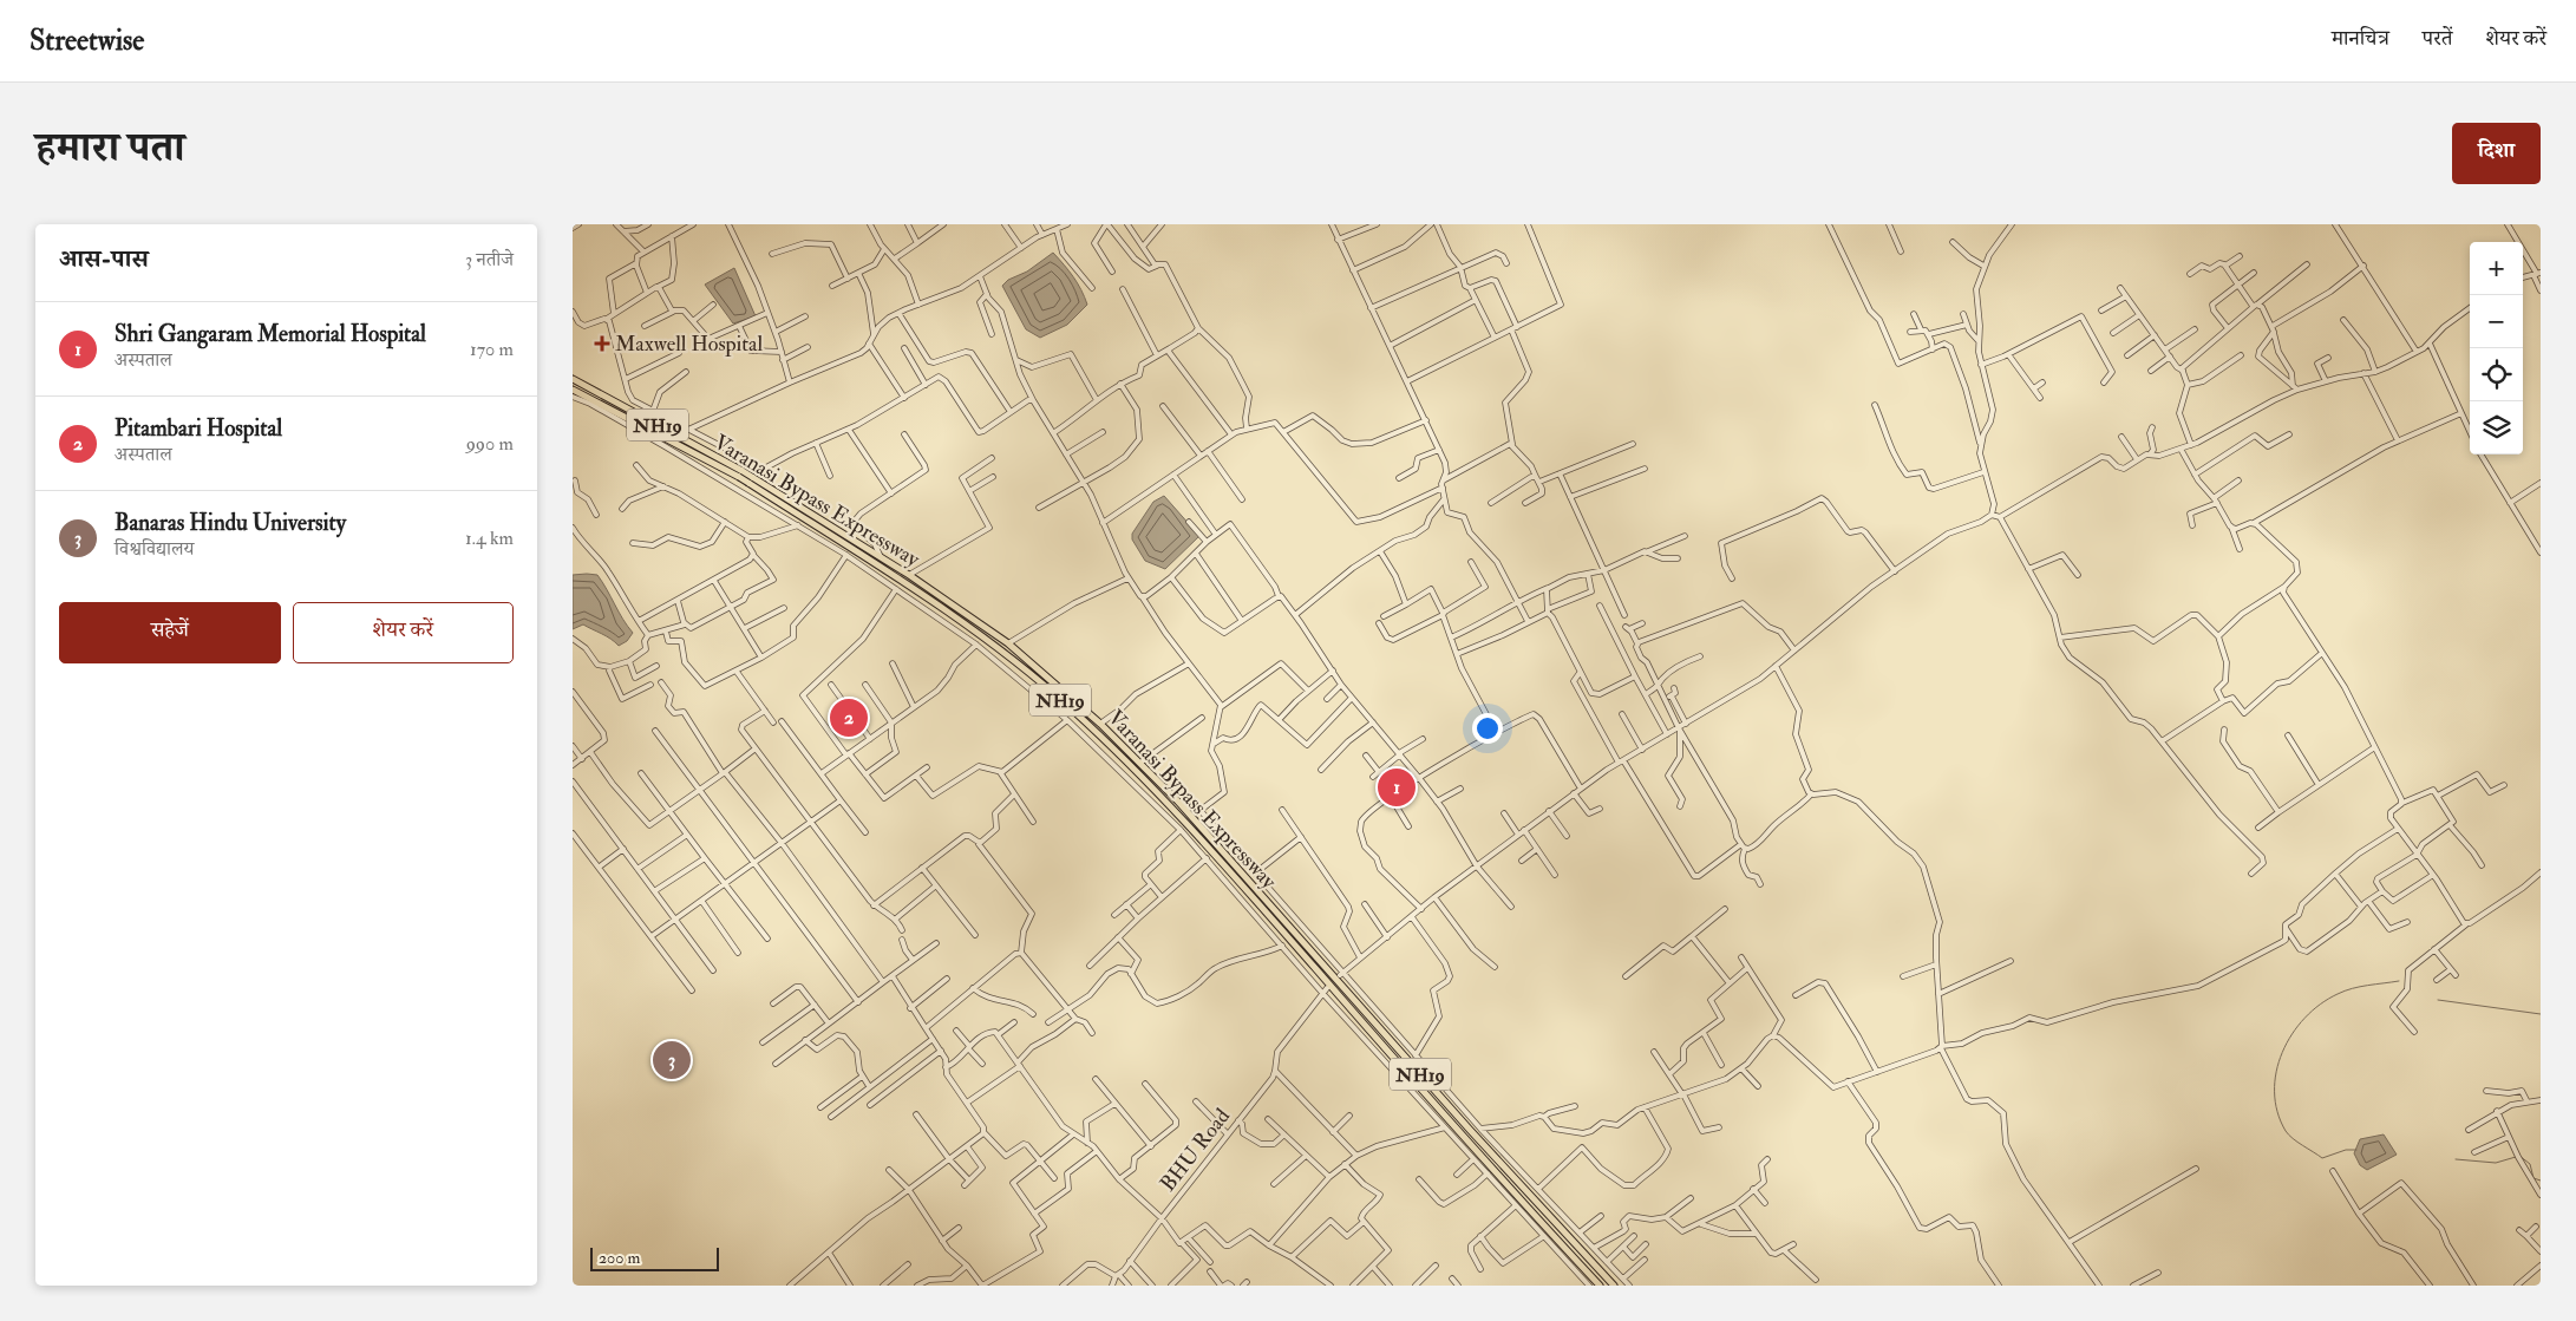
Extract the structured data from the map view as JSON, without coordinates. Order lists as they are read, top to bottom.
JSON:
{
  "streets": {
    "highway": ["NH19", "Varanasi Bypass Expressway"],
    "street": ["BHU Road"]
  },
  "places": {
    "health": ["Maxwell Hospital"]
  },
  "scale_bar": "200 m",
  "page": {
    "header": "Streetwise",
    "nav": ["मानचित्र", "परतें", "शेयर करें"],
    "title": "हमारा पता",
    "buttons": [
      "दिशा",
      ["सहेजें", "शेयर करें"]
    ],
    "heading": ["आस-पास", "3 नतीजे"],
    "map_buttons": ["+", "−"],
    "list": [
      {
        "mark": "1",
        "name": "Shri Gangaram Memorial Hospital",
        "note": "अस्पताल",
        "value": "170 m"
      },
      {
        "mark": "2",
        "name": "Pitambari Hospital",
        "note": "अस्पताल",
        "value": "990 m"
      },
      {
        "mark": "3",
        "name": "Banaras Hindu University",
        "note": "विश्वविद्यालय",
        "value": "1.4 km"
      }
    ],
    "pins": ["2", "1", "3"],
    "scale": "200 m"
  }
}
